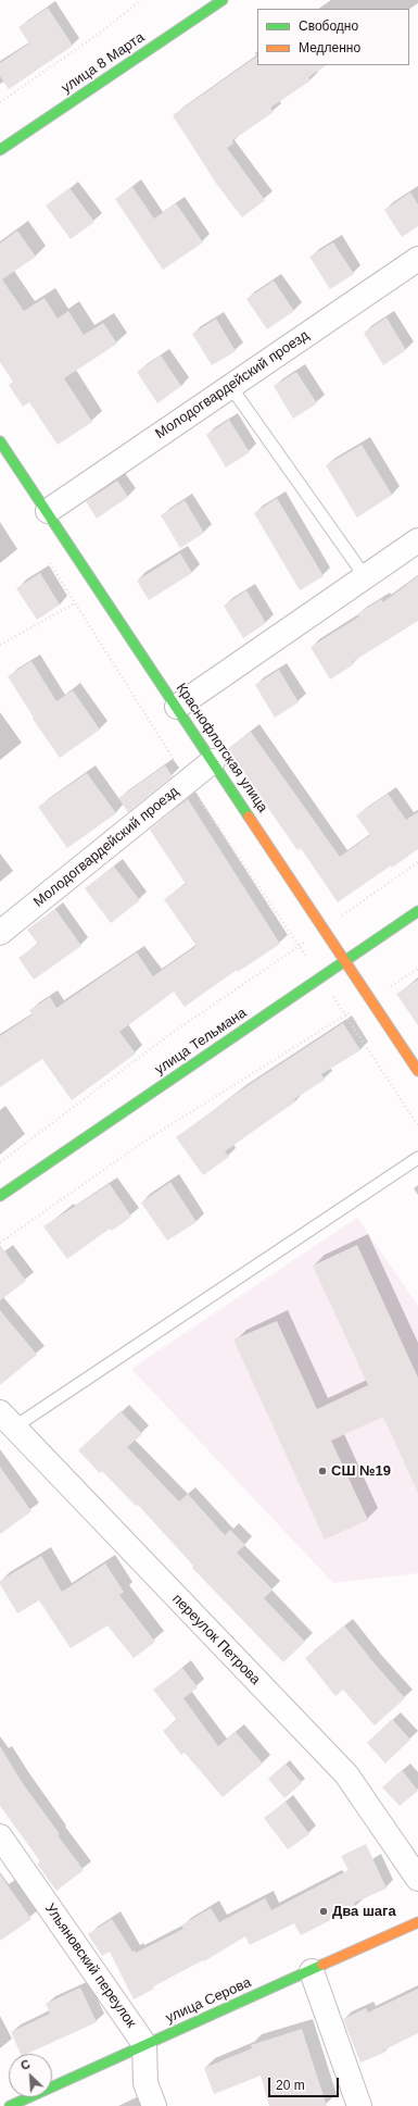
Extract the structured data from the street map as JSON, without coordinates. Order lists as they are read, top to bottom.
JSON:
{
  "streets": {
    "street": [
      "улица 8 Марта",
      "Молодогвардейский проезд",
      "Краснофлотская улица",
      "улица Тельмана",
      "переулок Петрова",
      "Ульяновский переулок",
      "улица Серова"
    ]
  },
  "crossings": [
    ["Молодогвардейский проезд", "Краснофлотская улица"],
    ["Краснофлотская улица", "улица Тельмана"],
    ["Ульяновский переулок", "улица Серова"]
  ],
  "places": ["СШ №19", "Два шага"],
  "legend": ["Свободно", "Медленно"],
  "scale_bar": "20 m",
  "north": "top left"
}
